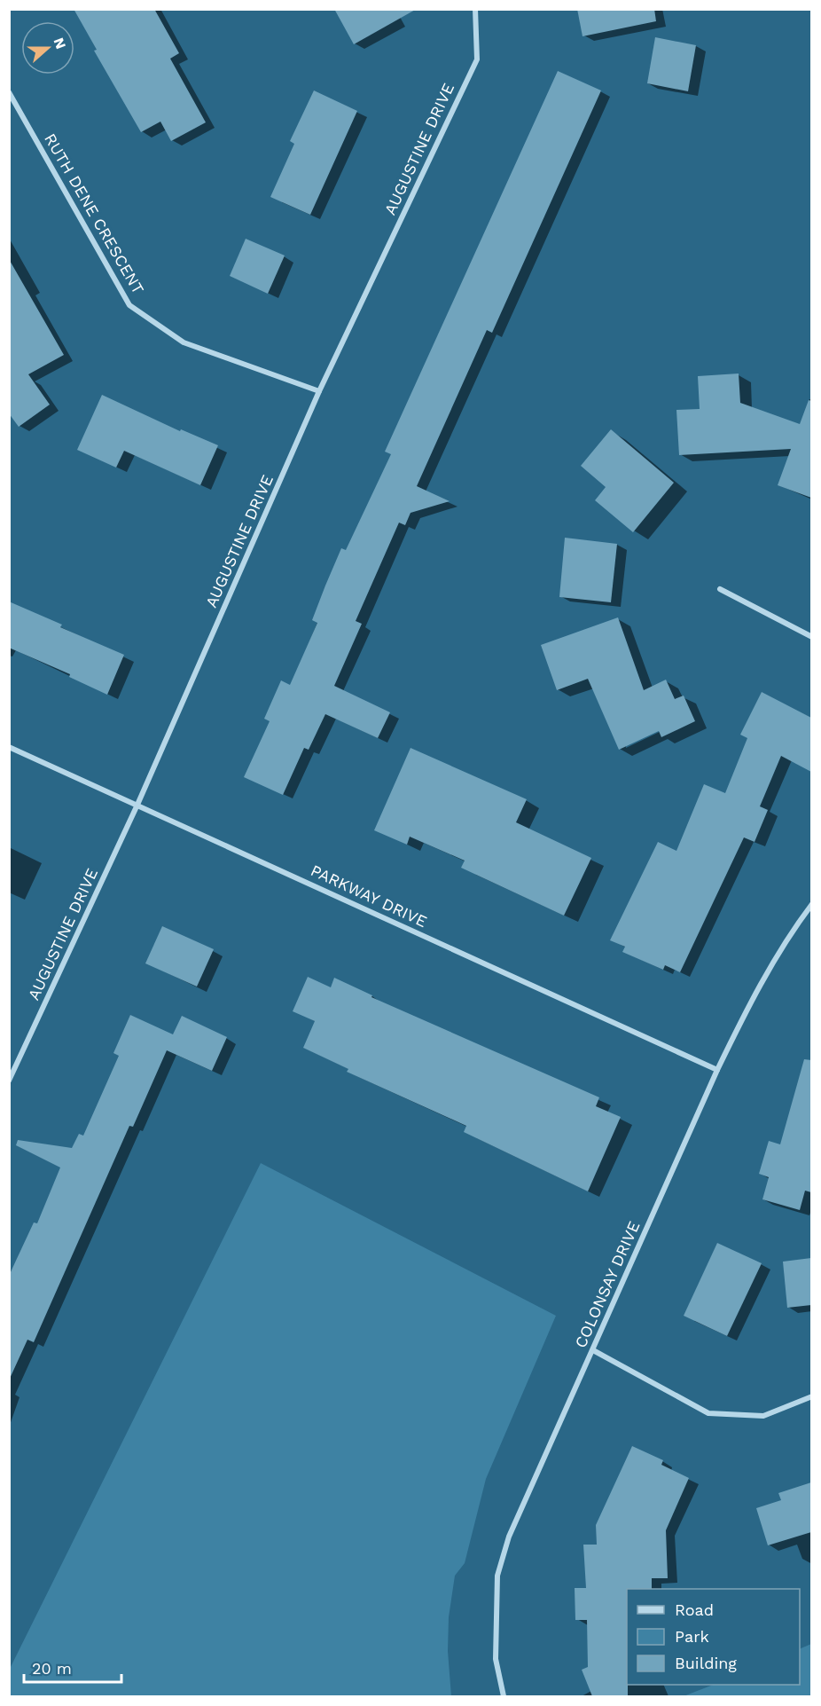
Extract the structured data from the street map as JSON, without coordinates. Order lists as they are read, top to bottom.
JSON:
{
  "streets": {
    "street": [
      "AUGUSTINE DRIVE",
      "RUTH DENE CRESCENT",
      "PARKWAY DRIVE",
      "COLONSAY DRIVE"
    ]
  },
  "crossings": [
    ["AUGUSTINE DRIVE", "RUTH DENE CRESCENT"],
    ["AUGUSTINE DRIVE", "PARKWAY DRIVE"],
    ["PARKWAY DRIVE", "COLONSAY DRIVE"]
  ],
  "legend": ["Road", "Park", "Building"],
  "scale_bar": "20 m",
  "north": "right"
}
